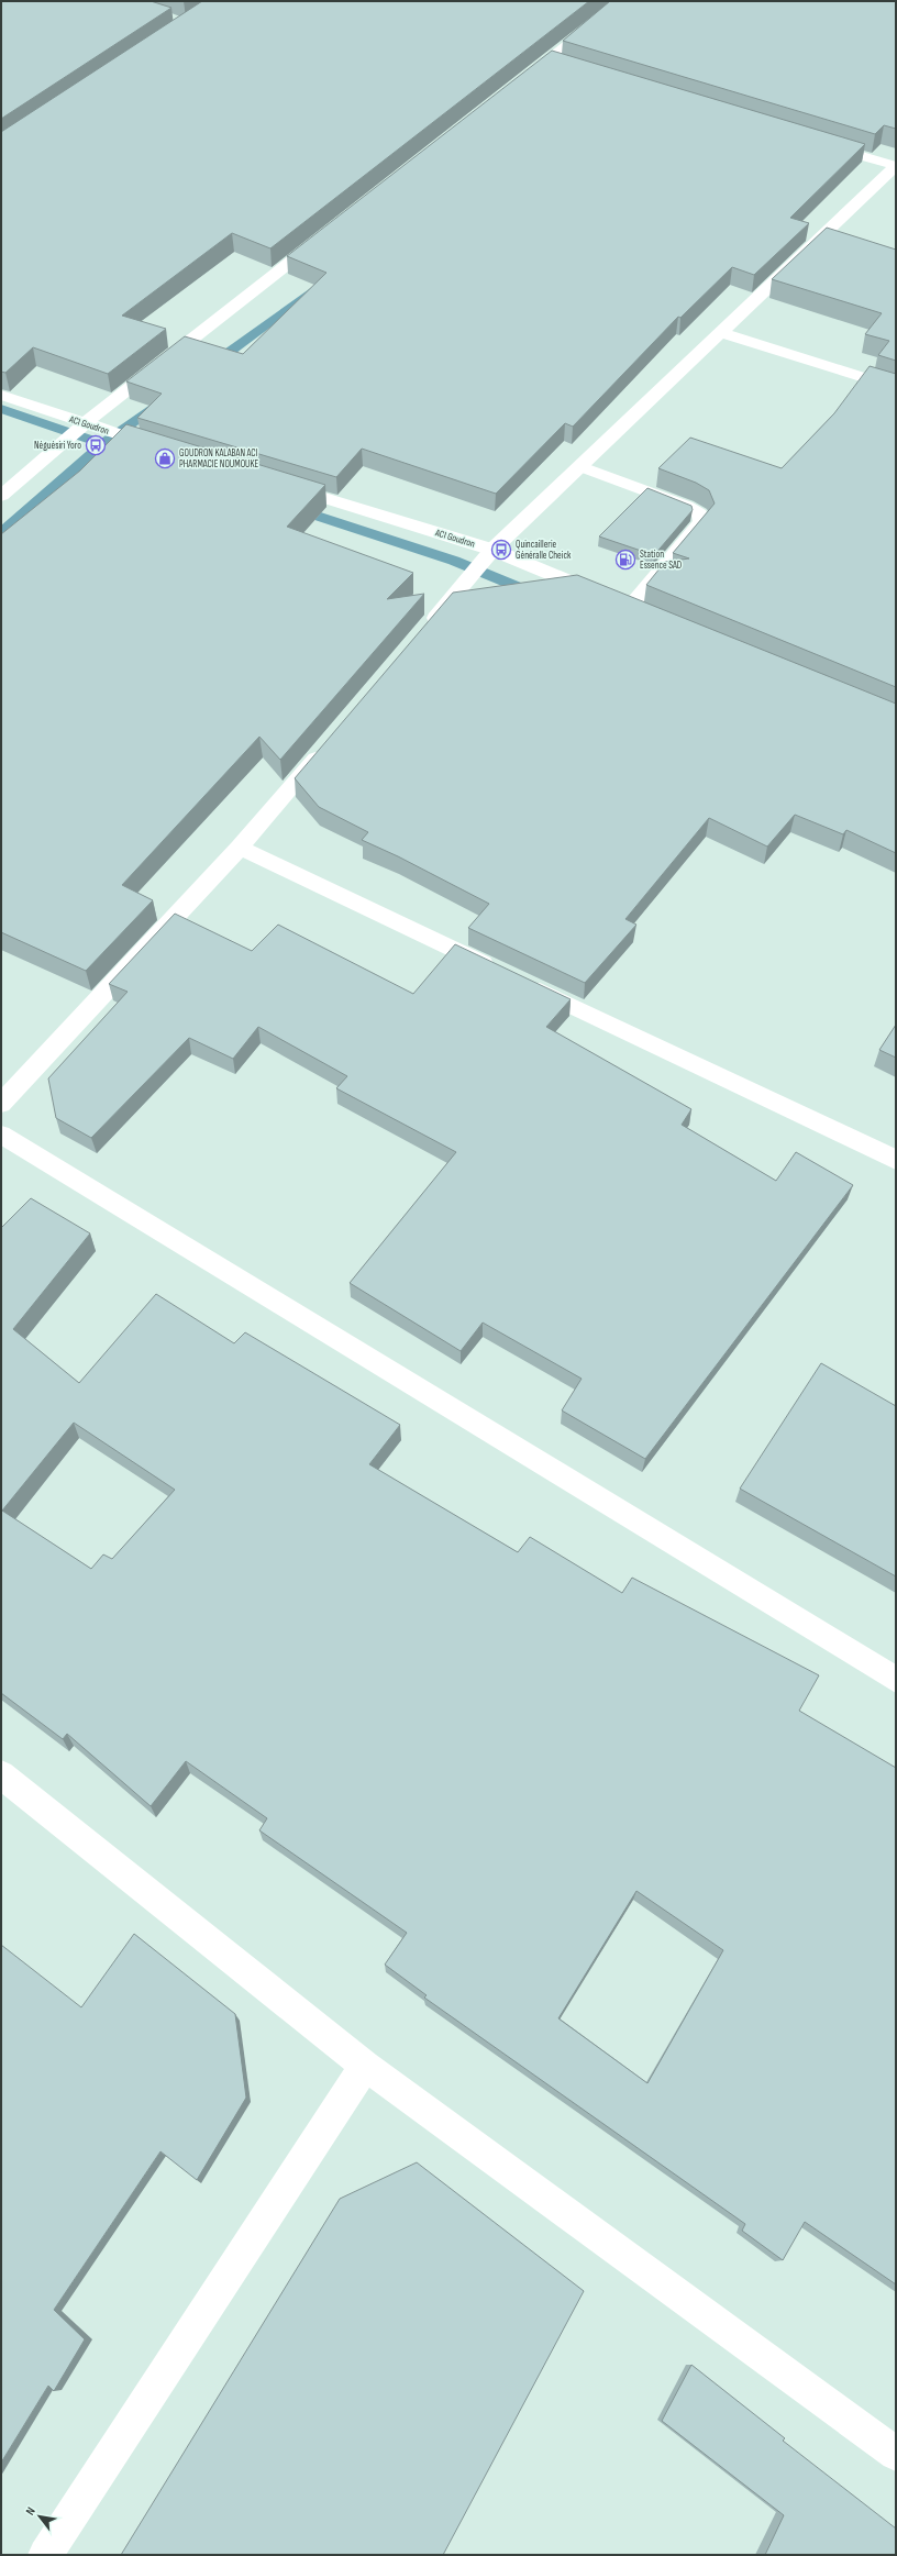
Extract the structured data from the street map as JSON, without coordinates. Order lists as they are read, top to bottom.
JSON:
{
  "streets": {
    "street": ["ACI Goudron"]
  },
  "places": {
    "bus stop": ["Néguésiri Yoro", "Quincaillerie Généralle Cheick"],
    "shop": ["GOUDRON KALABAN ACI PHARMACIE NOUMOUKE"],
    "fuel station": ["Station Essence SAD"]
  },
  "north": "top left"
}
